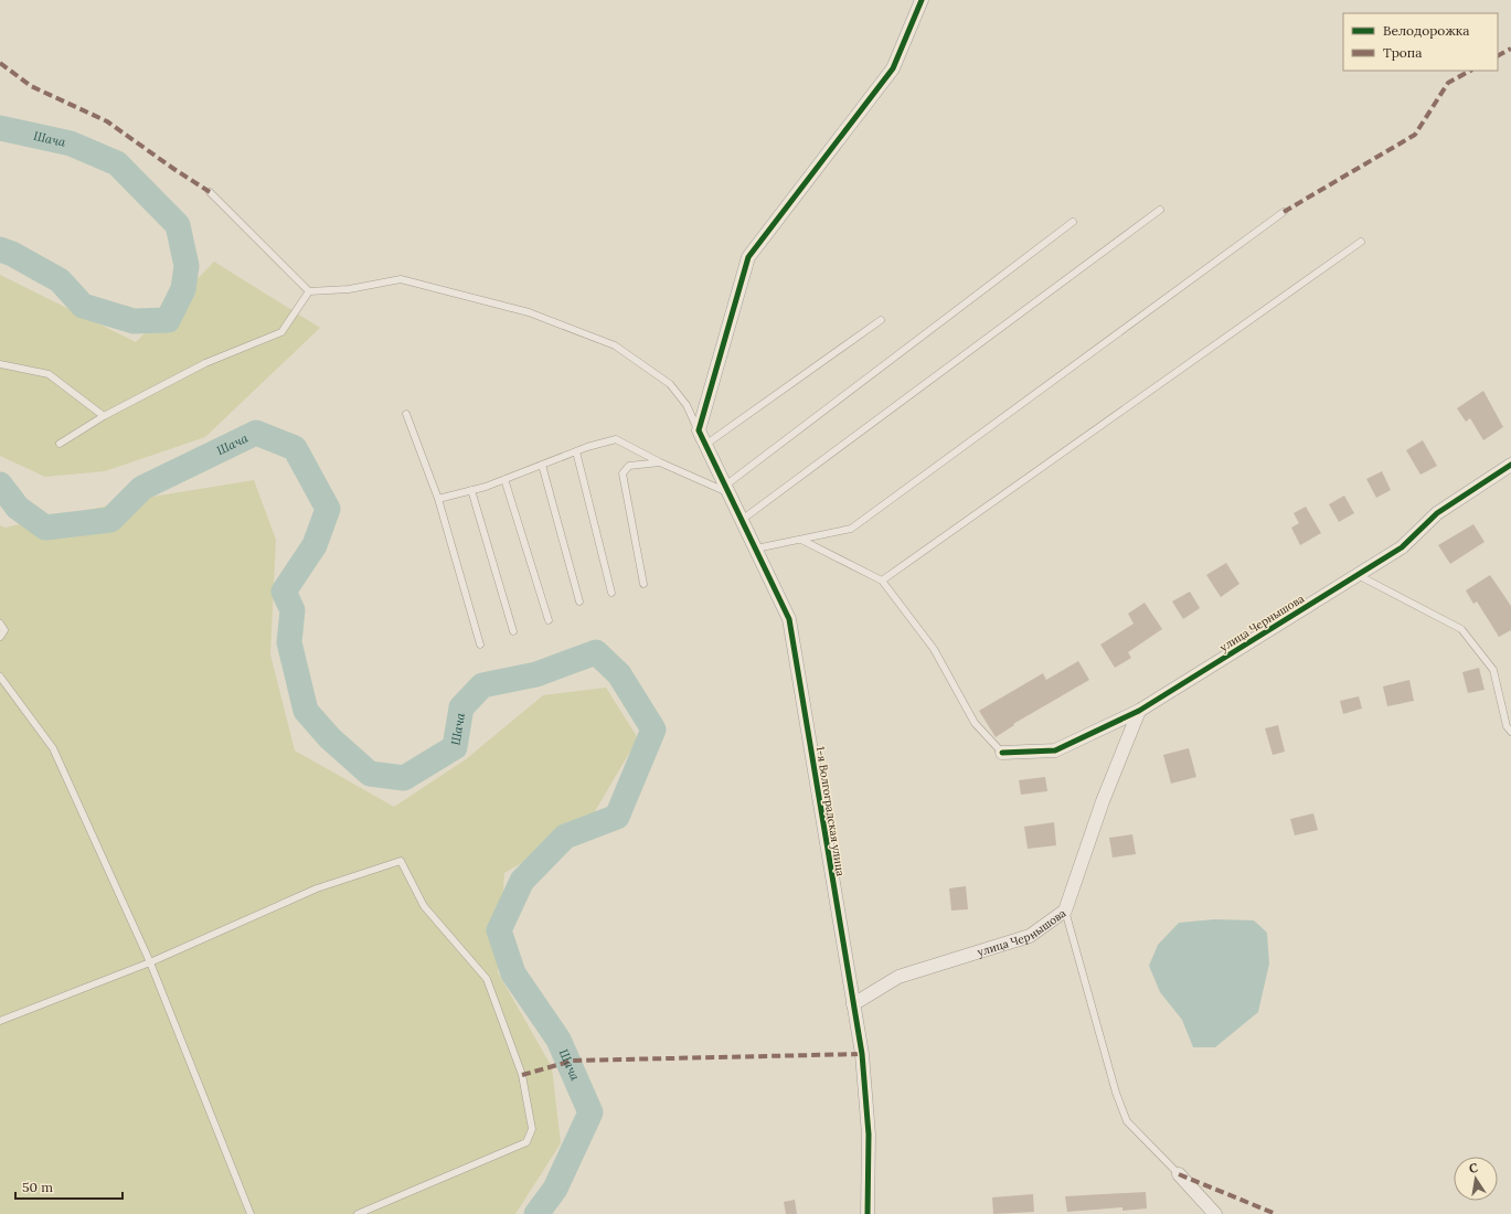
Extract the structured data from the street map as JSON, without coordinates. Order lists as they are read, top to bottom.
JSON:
{
  "streets": {
    "street": ["улица Чернышова", "1-я Волгоградская улица"]
  },
  "crossings": [
    ["улица Чернышова", "1-я Волгоградская улица"]
  ],
  "water": ["Шача"],
  "legend": ["Велодорожка", "Тропа"],
  "scale_bar": "50 m",
  "north": "top"
}
